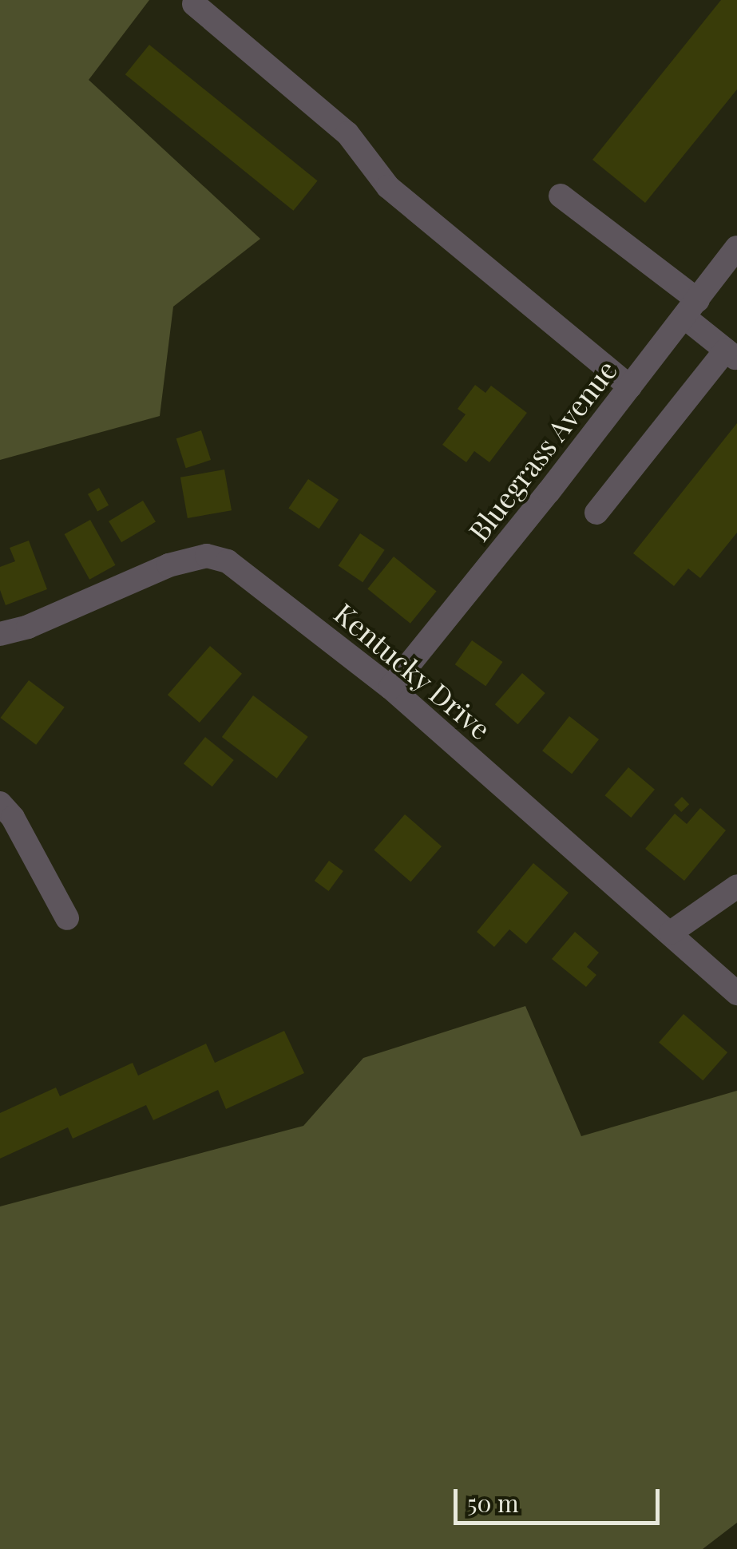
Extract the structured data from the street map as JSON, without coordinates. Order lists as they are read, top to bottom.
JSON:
{
  "streets": {
    "street": ["Bluegrass Avenue", "Kentucky Drive"]
  },
  "crossings": [
    ["Bluegrass Avenue", "Kentucky Drive"]
  ],
  "scale_bar": "50 m"
}
